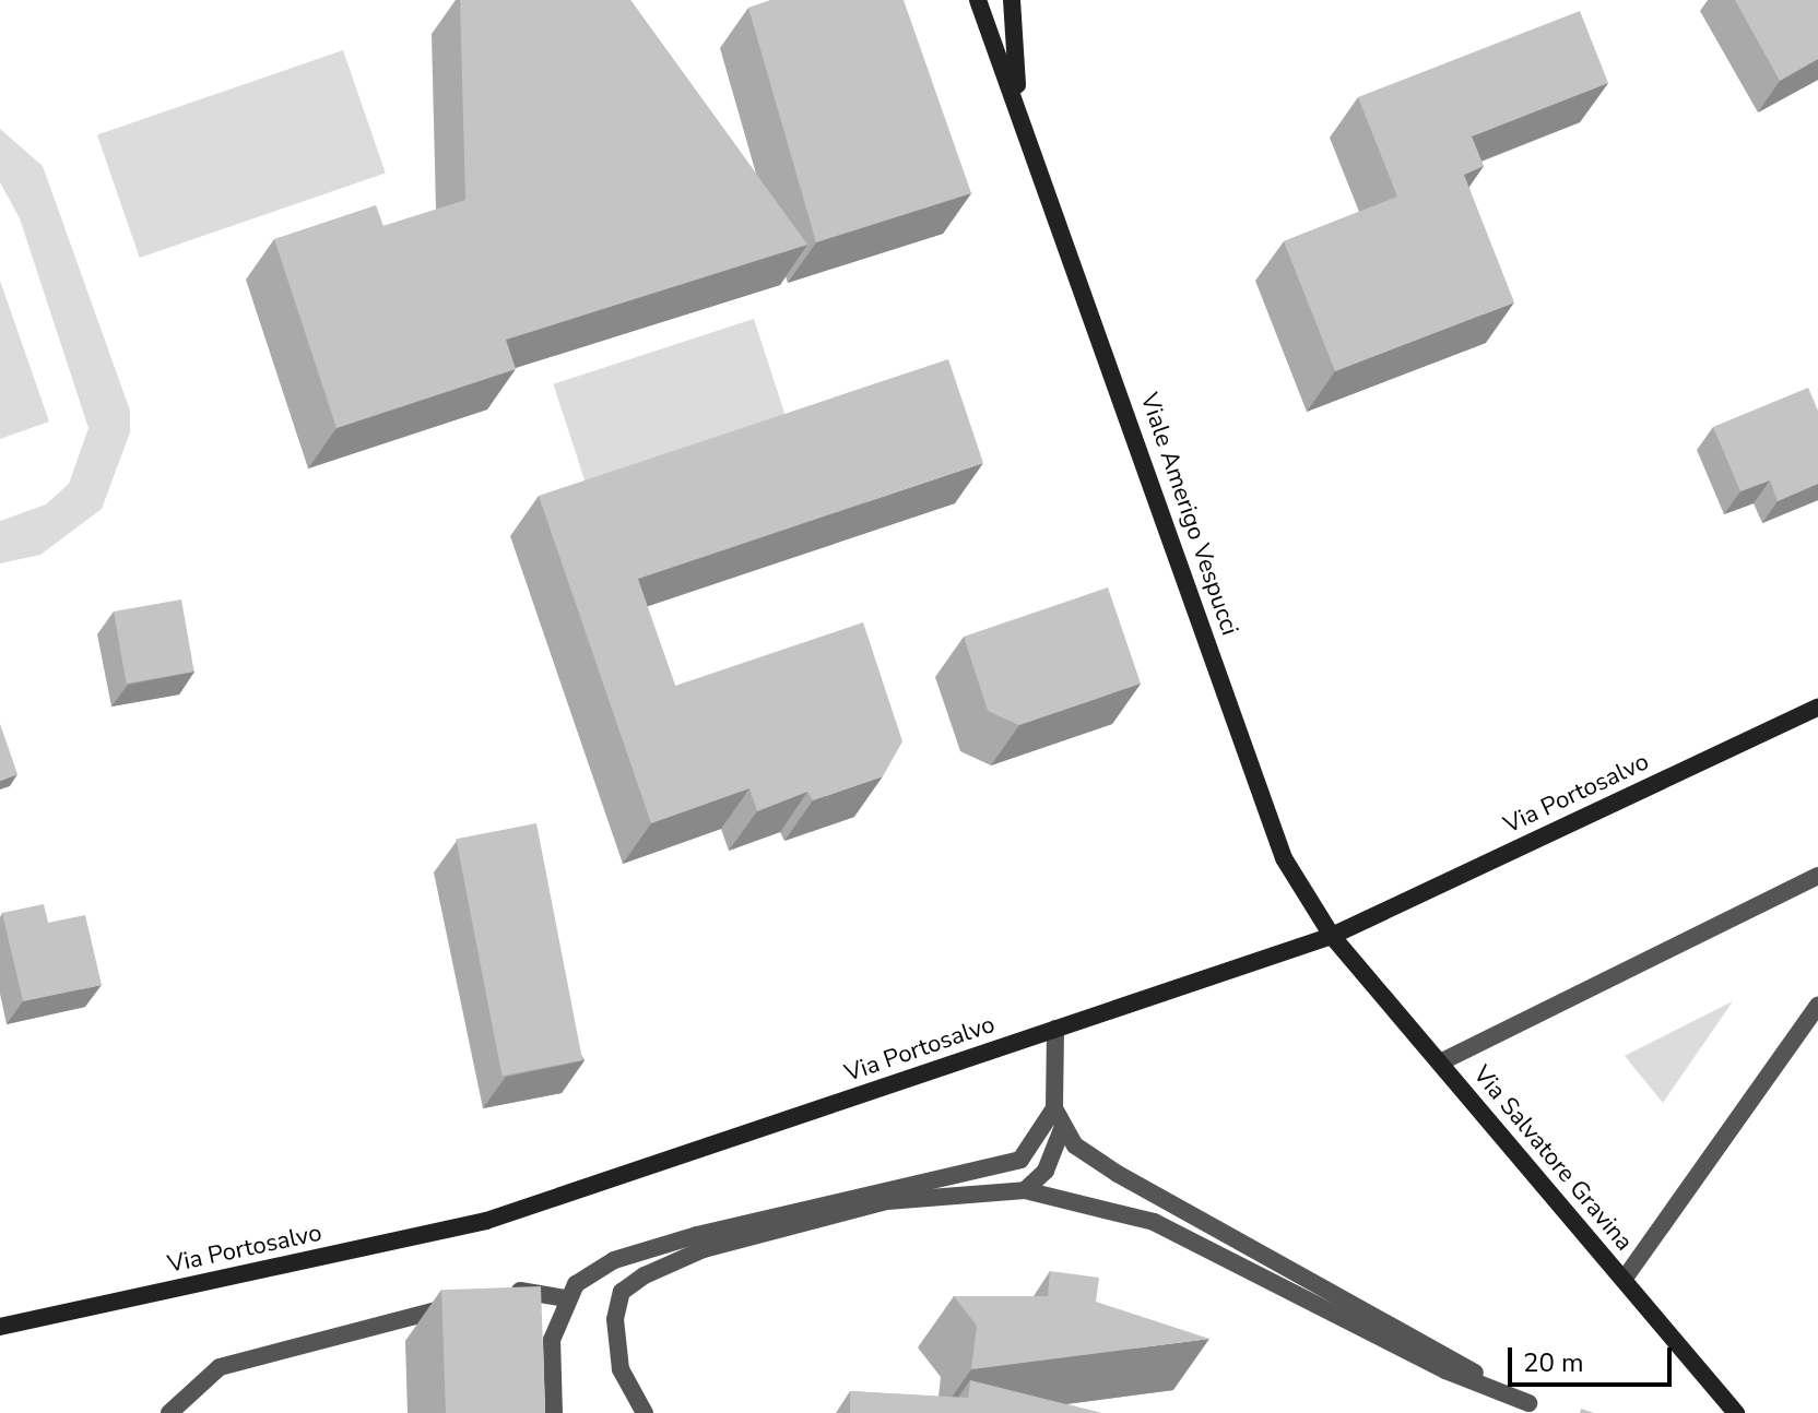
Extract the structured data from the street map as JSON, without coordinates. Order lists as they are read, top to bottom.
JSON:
{
  "streets": {
    "main road": ["Viale Amerigo Vespucci", "Via Portosalvo", "Via Salvatore Gravina"]
  },
  "crossings": [
    ["Viale Amerigo Vespucci", "Via Portosalvo"],
    ["Viale Amerigo Vespucci", "Via Salvatore Gravina"],
    ["Via Portosalvo", "Via Salvatore Gravina"]
  ],
  "scale_bar": "20 m"
}
